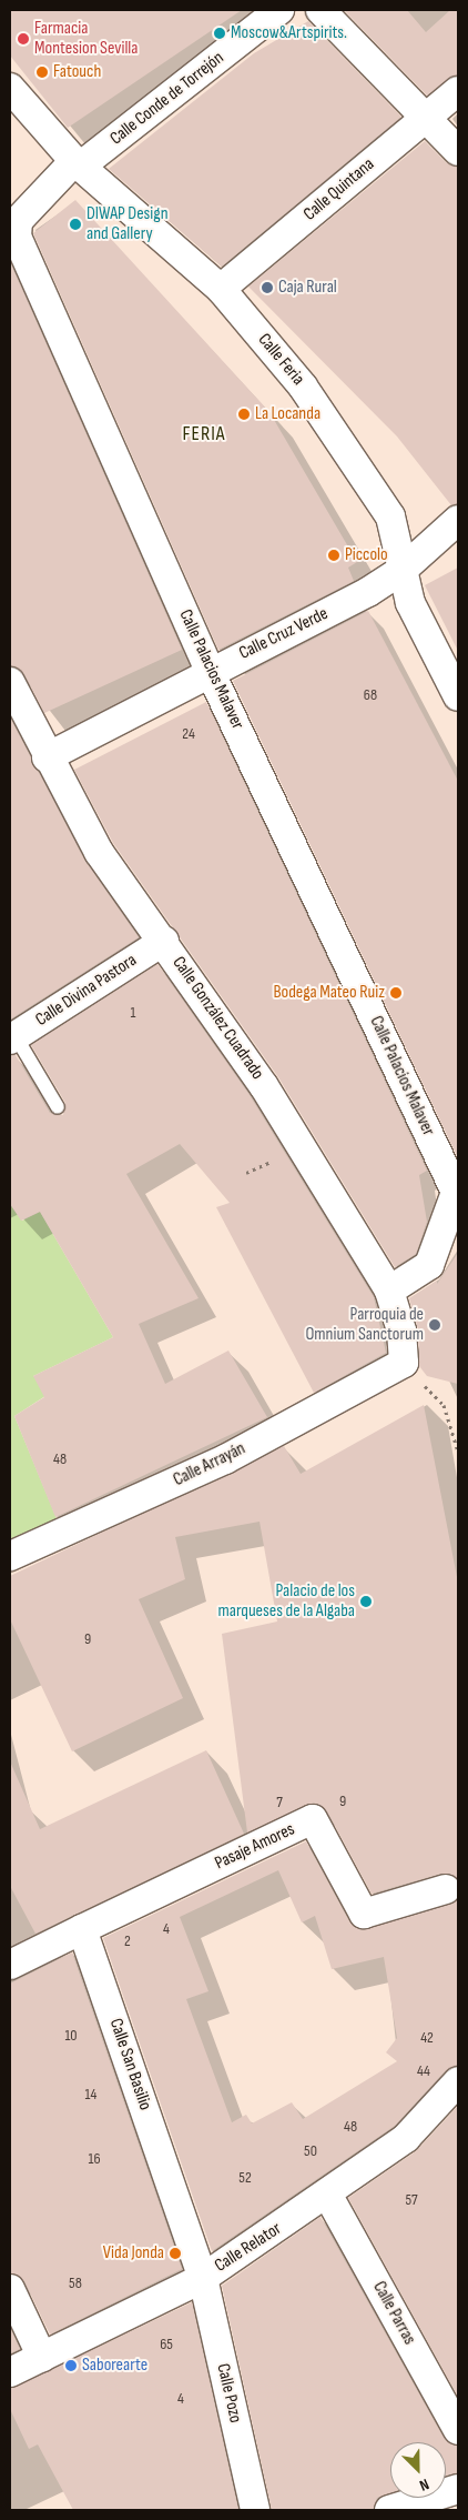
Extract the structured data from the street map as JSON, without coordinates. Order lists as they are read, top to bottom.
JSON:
{
  "streets": {
    "street": [
      "Calle Conde de Torrejón",
      "Calle Quintana",
      "Calle Feria",
      "Calle Cruz Verde",
      "Calle Palacios Malaver",
      "Calle Divina Pastora",
      "Calle González Cuadrado",
      "Calle Arrayán",
      "Pasaje Amores",
      "Calle San Basilio",
      "Calle Relator",
      "Calle Parras",
      "Calle Pozo"
    ]
  },
  "crossings": [
    ["Calle Conde de Torrejón", "Calle Feria"],
    ["Calle Conde de Torrejón", "Calle Palacios Malaver"],
    ["Calle Quintana", "Calle Feria"],
    ["Calle Feria", "Calle Cruz Verde"],
    ["Calle Feria", "Calle Palacios Malaver"],
    ["Calle Cruz Verde", "Calle Palacios Malaver"],
    ["Calle Cruz Verde", "Calle González Cuadrado"],
    ["Calle Divina Pastora", "Calle González Cuadrado"],
    ["Calle González Cuadrado", "Calle Arrayán"],
    ["Pasaje Amores", "Calle San Basilio"],
    ["Calle San Basilio", "Calle Relator"],
    ["Calle San Basilio", "Calle Pozo"],
    ["Calle Relator", "Calle Parras"],
    ["Calle Relator", "Calle Pozo"]
  ],
  "districts": ["FERIA"],
  "places": [
    "Moscow&Artspirits.",
    "Farmacia Montesion Sevilla",
    "Fatouch",
    "DIWAP Design and Gallery",
    "Caja Rural",
    "La Locanda",
    "Piccolo",
    "Bodega Mateo Ruiz",
    "Parroquia de Omnium Sanctorum",
    "Palacio de los marqueses de la Algaba",
    "Vida Jonda",
    "Saborearte"
  ],
  "house_numbers": [
    "68",
    "24",
    "1",
    "48",
    "9",
    "9",
    "7",
    "4",
    "2",
    "10",
    "42",
    "44",
    "14",
    "48",
    "50",
    "16",
    "52",
    "57",
    "58",
    "65",
    "4"
  ],
  "north": "bottom right"
}
